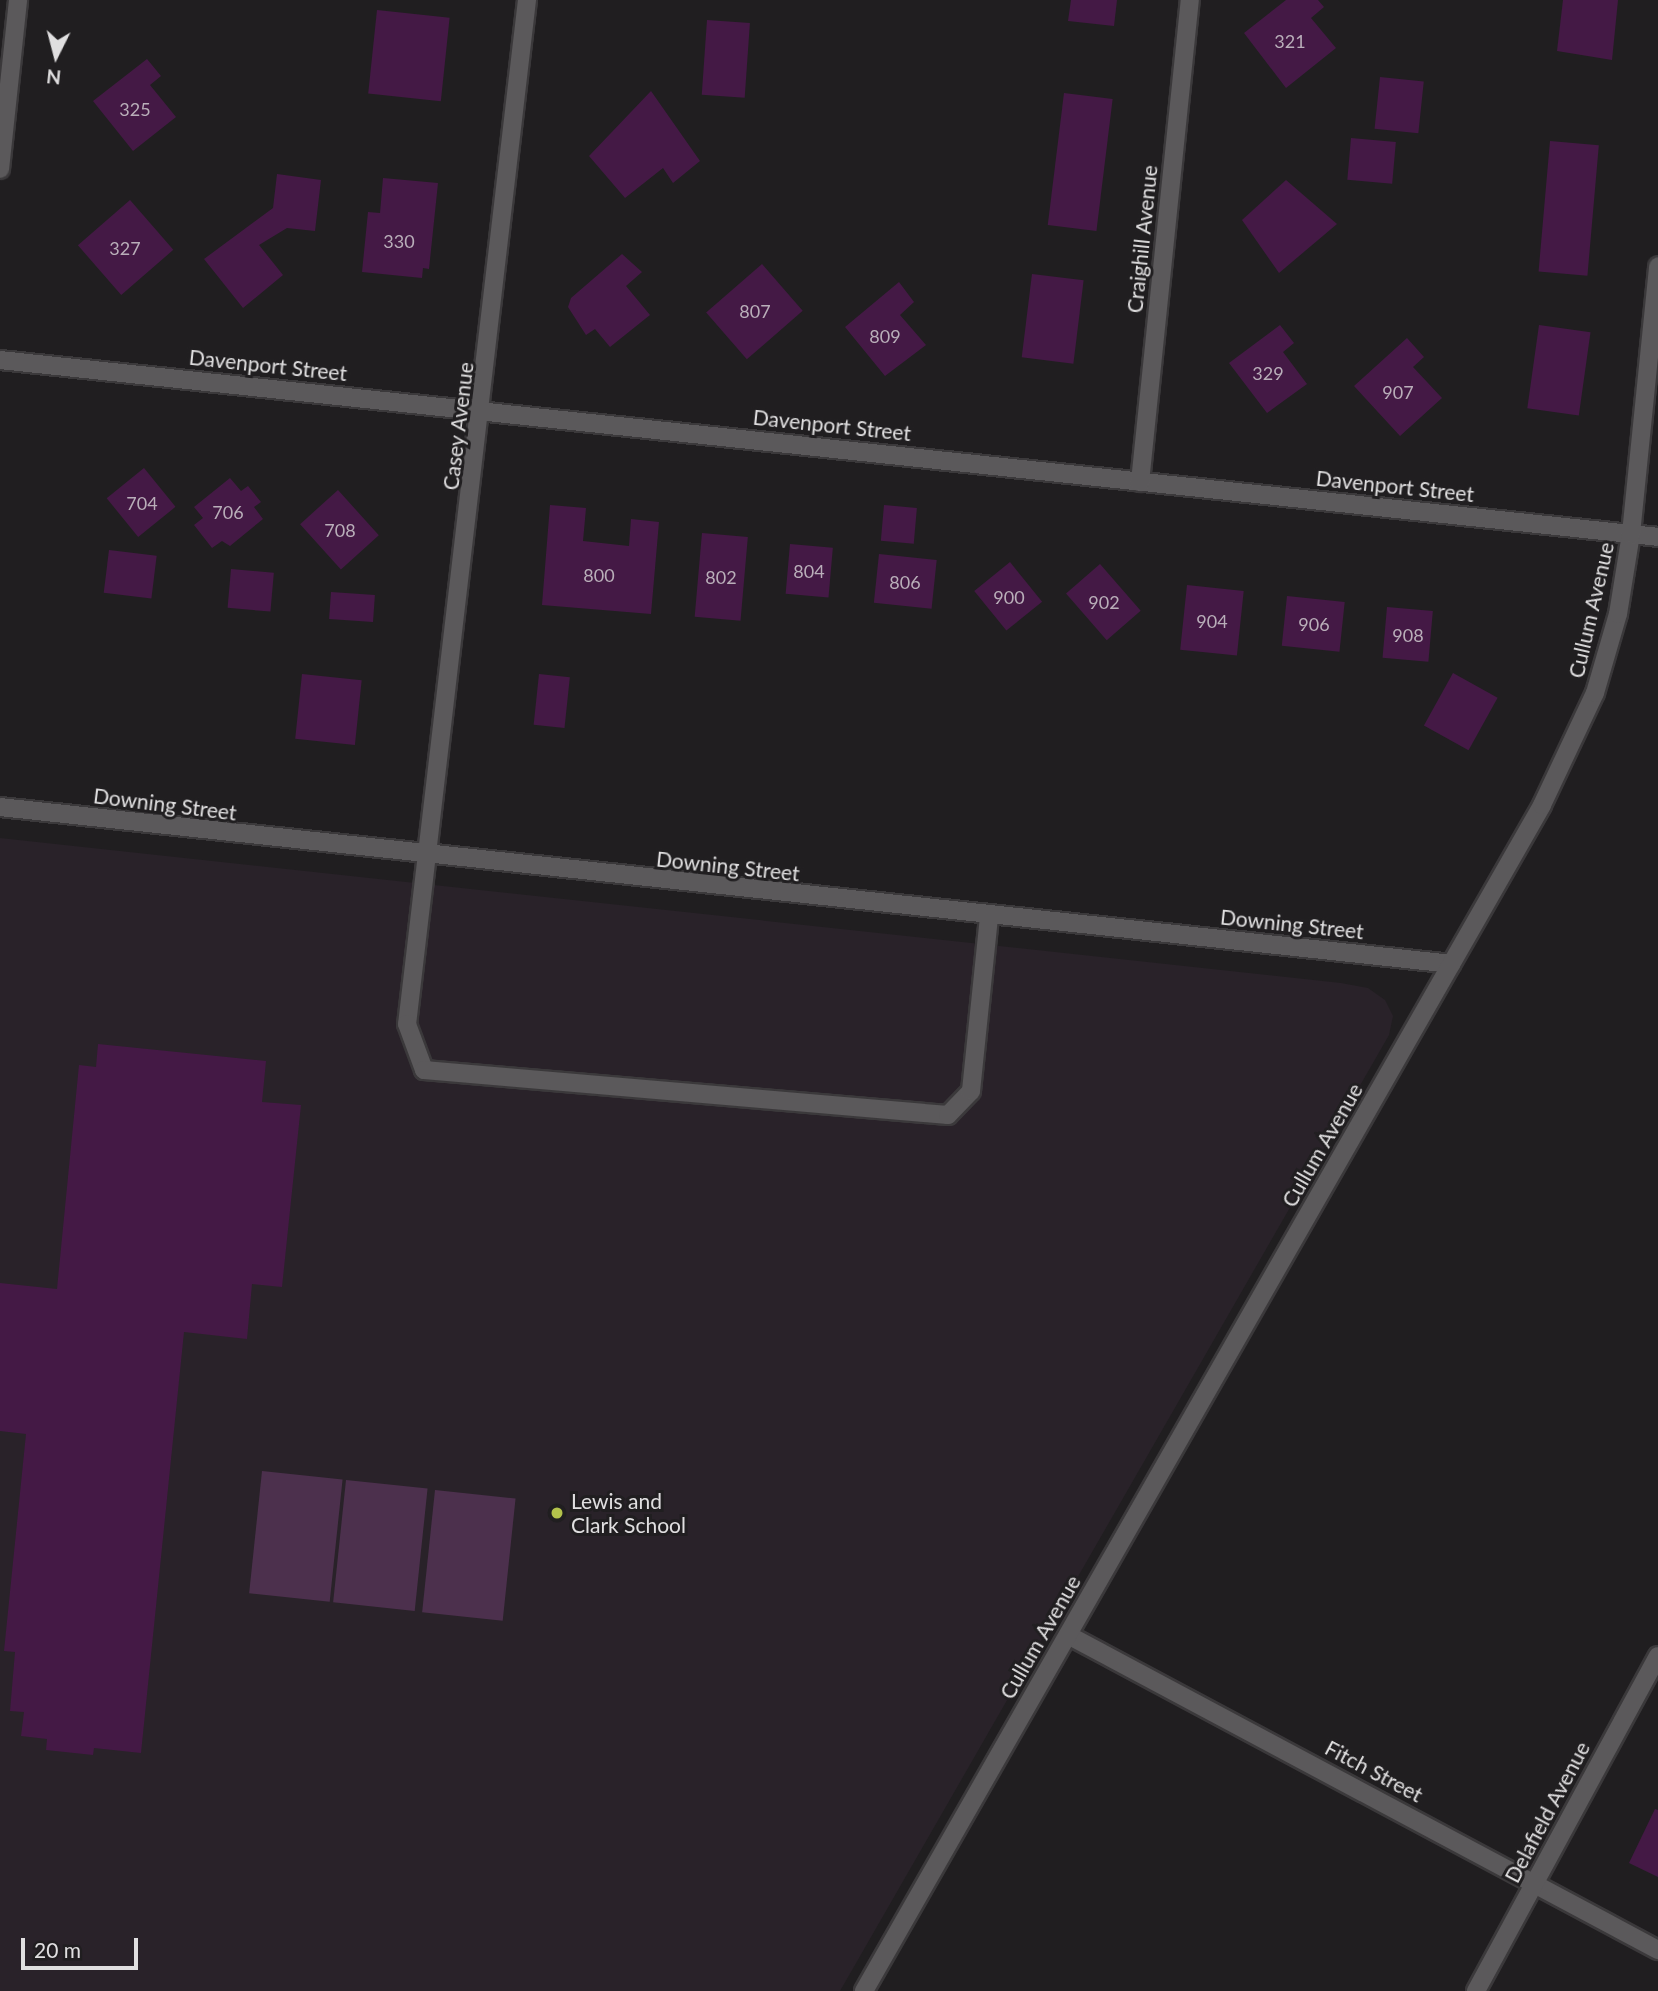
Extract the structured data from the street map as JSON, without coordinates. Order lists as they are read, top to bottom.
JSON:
{
  "streets": {
    "street": [
      "Craighill Avenue",
      "Davenport Street",
      "Casey Avenue",
      "Cullum Avenue",
      "Downing Street",
      "Fitch Street",
      "Delafield Avenue"
    ]
  },
  "crossings": [
    ["Craighill Avenue", "Davenport Street"],
    ["Davenport Street", "Casey Avenue"],
    ["Davenport Street", "Cullum Avenue"],
    ["Casey Avenue", "Downing Street"],
    ["Cullum Avenue", "Downing Street"],
    ["Cullum Avenue", "Fitch Street"],
    ["Fitch Street", "Delafield Avenue"]
  ],
  "places": ["Lewis and Clark School"],
  "house_numbers": [
    "321",
    "325",
    "330",
    "327",
    "807",
    "809",
    "329",
    "907",
    "704",
    "706",
    "708",
    "804",
    "800",
    "802",
    "806",
    "900",
    "902",
    "904",
    "906",
    "908"
  ],
  "scale_bar": "20 m",
  "north": "bottom"
}
